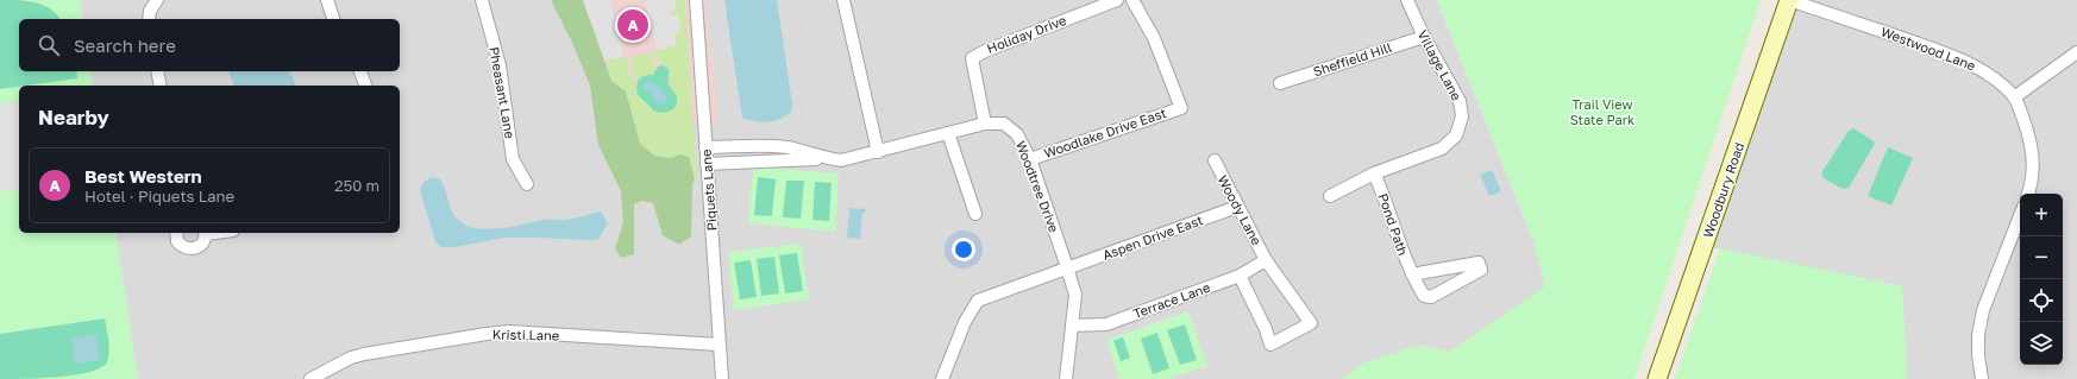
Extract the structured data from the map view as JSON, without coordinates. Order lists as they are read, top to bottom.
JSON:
{
  "streets": {
    "main road": ["Woodbury Road"],
    "street": [
      "Holiday Drive",
      "Westwood Lane",
      "Sheffield Hill",
      "Village Lane",
      "Pheasant Lane",
      "Woodlake Drive East",
      "Woodtree Drive",
      "Piquets Lane",
      "Woody Lane",
      "Pond Path",
      "Aspen Drive East",
      "Terrace Lane",
      "Kristi Lane"
    ]
  },
  "crossings": [
    ["Holiday Drive", "Woodtree Drive"],
    ["Westwood Lane", "Woodbury Road"],
    ["Sheffield Hill", "Village Lane"],
    ["Village Lane", "Pond Path"],
    ["Woodlake Drive East", "Woodtree Drive"],
    ["Woodtree Drive", "Piquets Lane"],
    ["Woodtree Drive", "Aspen Drive East"],
    ["Woodtree Drive", "Terrace Lane"],
    ["Piquets Lane", "Kristi Lane"],
    ["Woody Lane", "Aspen Drive East"],
    ["Woody Lane", "Terrace Lane"]
  ],
  "parks": ["Trail View State Park"],
  "page": {
    "pins": "A",
    "search": "Search here",
    "heading": "Nearby",
    "list": [
      {
        "mark": "A",
        "name": "Best Western",
        "note": "Hotel · Piquets Lane",
        "value": "250 m"
      }
    ],
    "map_buttons": ["+", "−"]
  }
}
